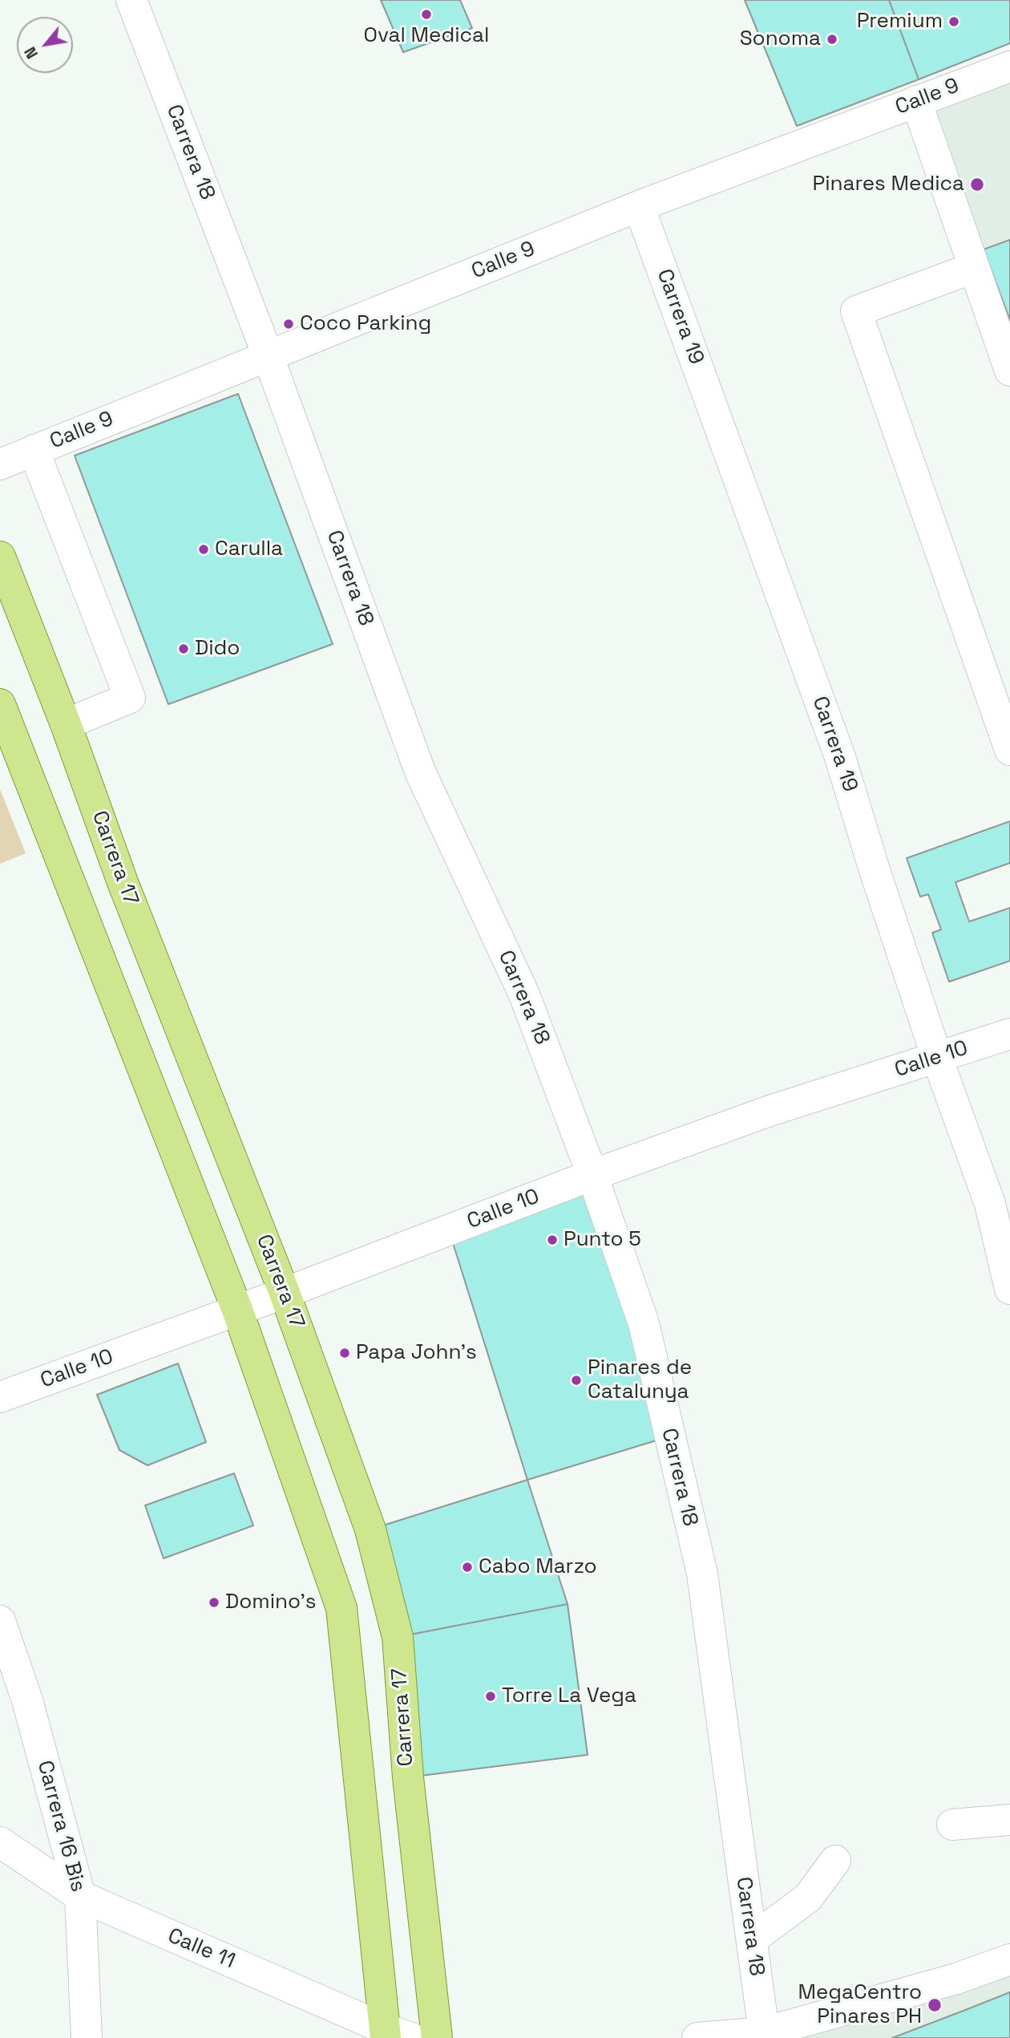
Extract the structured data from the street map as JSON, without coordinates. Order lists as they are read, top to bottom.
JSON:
{
  "streets": {
    "main road": ["Carrera 17"],
    "street": [
      "Calle 9",
      "Carrera 18",
      "Carrera 19",
      "Calle 10",
      "Carrera 16 Bis",
      "Calle 11"
    ]
  },
  "crossings": [
    ["Calle 9", "Carrera 18"],
    ["Calle 9", "Carrera 19"],
    ["Carrera 18", "Calle 10"],
    ["Carrera 19", "Calle 10"],
    ["Carrera 17", "Calle 10"],
    ["Carrera 16 Bis", "Calle 11"]
  ],
  "places": [
    "Oval Medical",
    "Premium",
    "Sonoma",
    "Pinares Medica",
    "Coco Parking",
    "Carulla",
    "Dido",
    "Punto 5",
    "Papa John's",
    "Pinares de Catalunya",
    "Cabo Marzo",
    "Domino's",
    "Torre La Vega",
    "MegaCentro Pinares PH"
  ],
  "north": "bottom left"
}
